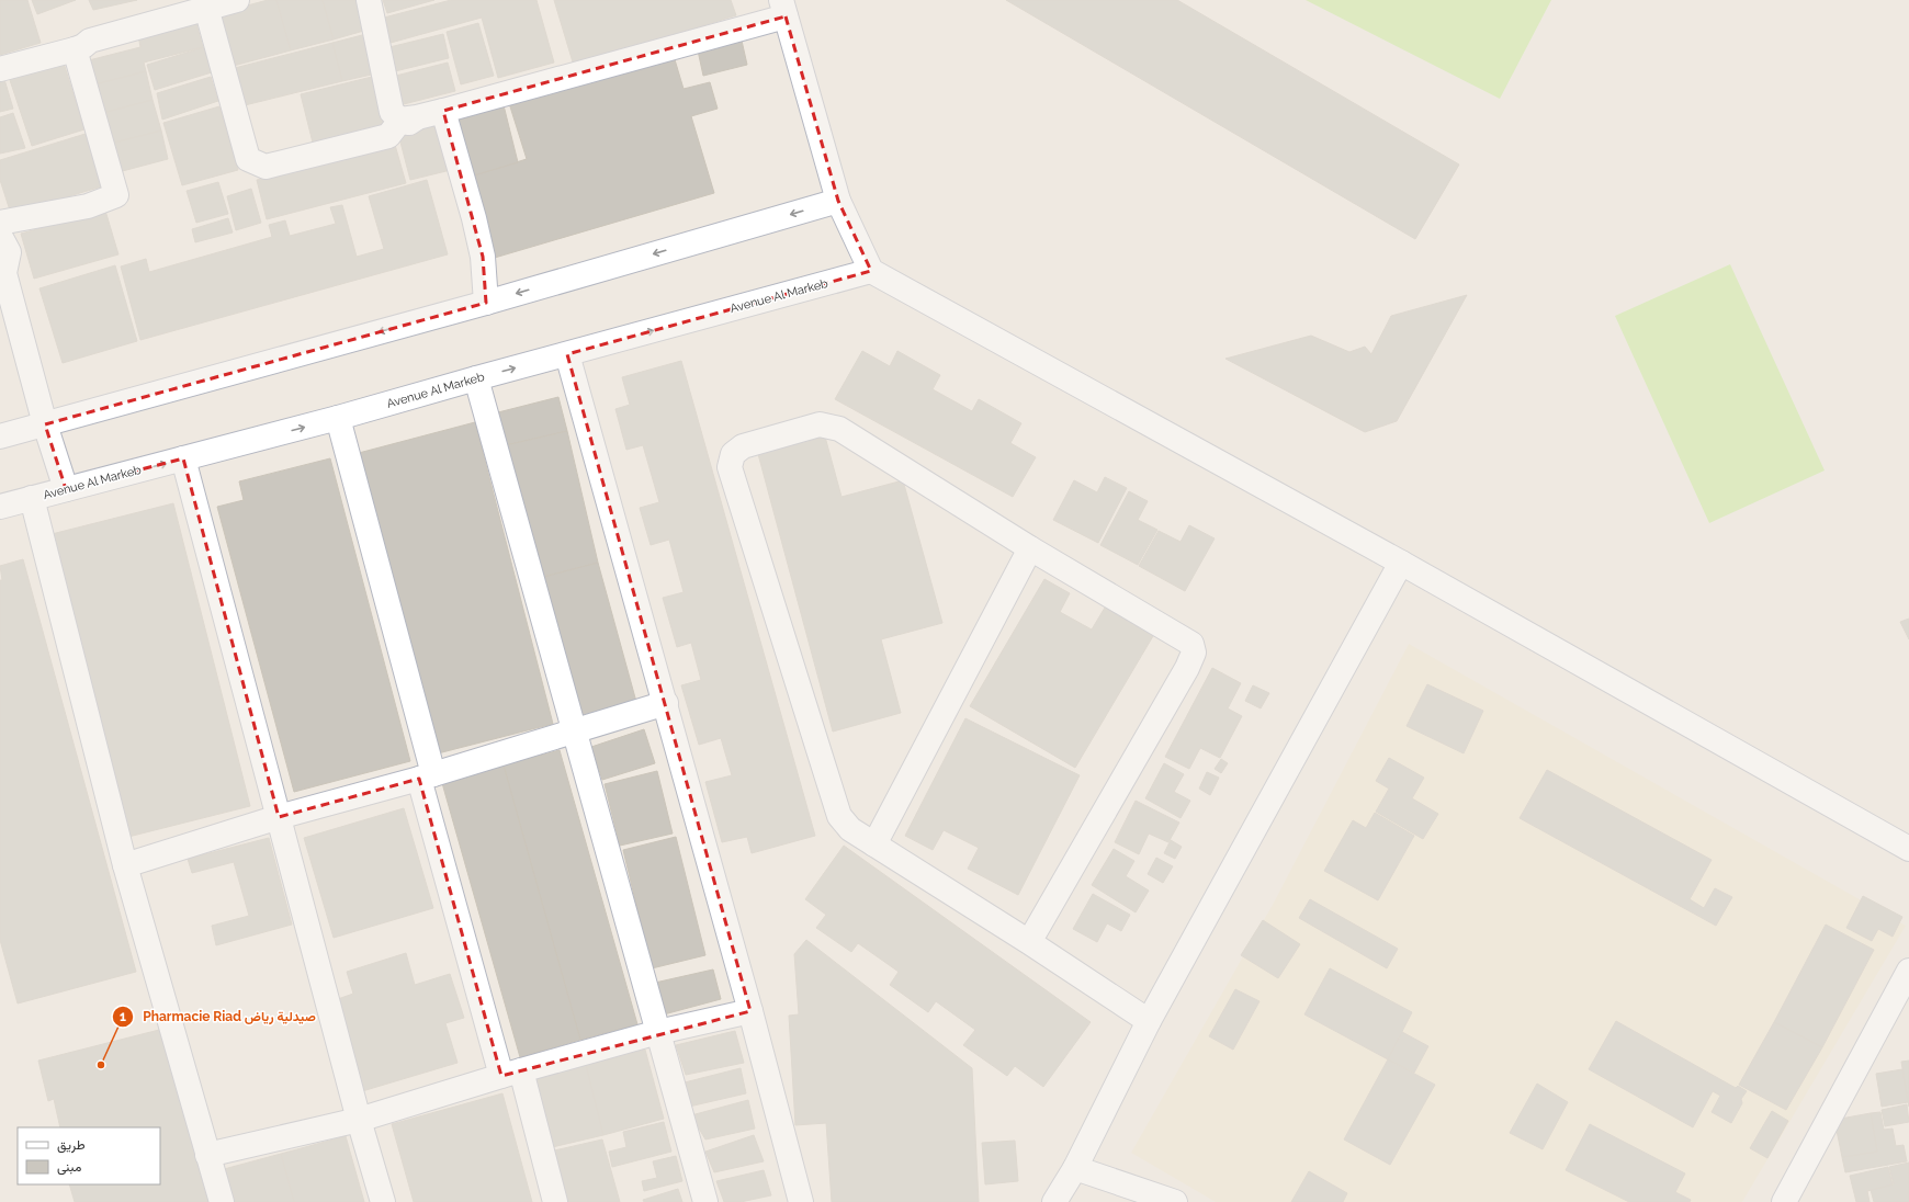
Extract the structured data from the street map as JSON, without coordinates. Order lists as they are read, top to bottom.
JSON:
{
  "streets": {
    "street": ["Avenue Al Markeb"]
  },
  "places": ["Pharmacie Riad صيدلية رياض"],
  "legend": ["طريق", "مبنى"]
}
